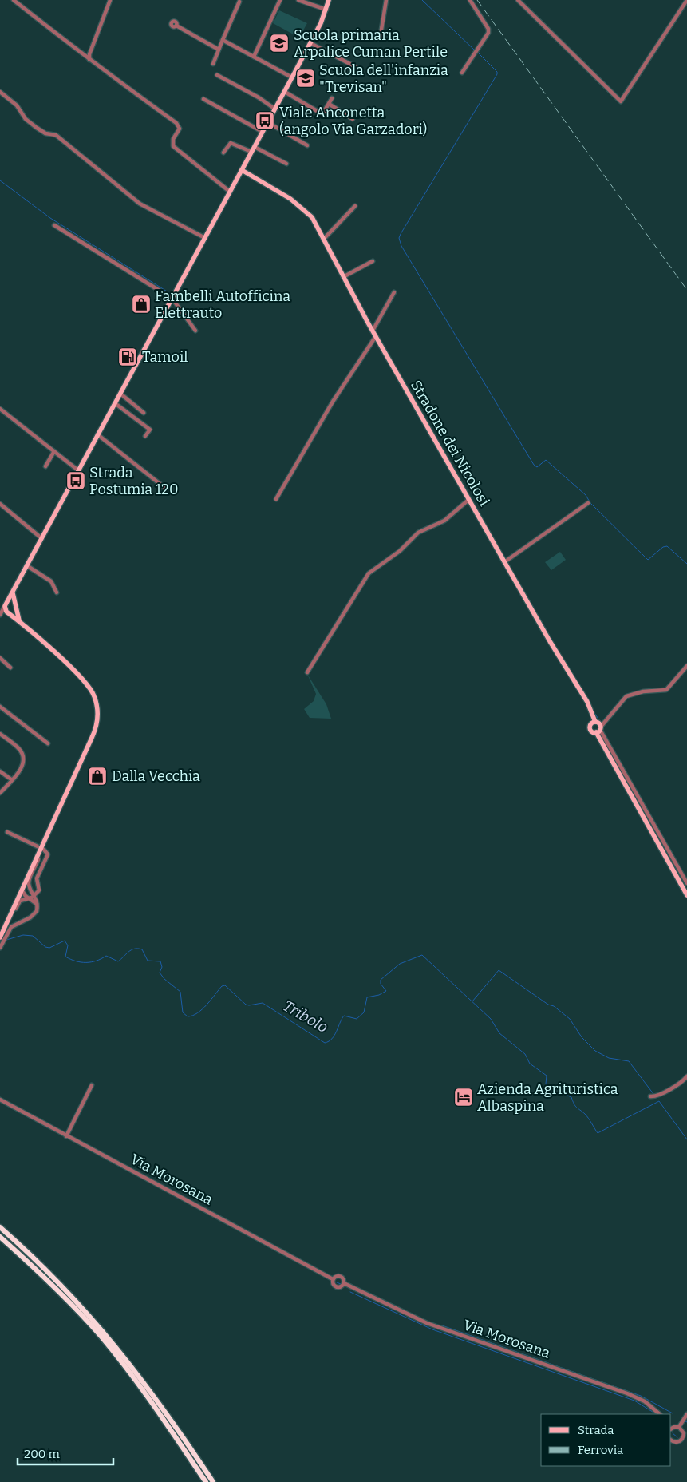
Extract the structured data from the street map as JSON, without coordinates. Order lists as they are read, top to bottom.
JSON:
{
  "streets": {
    "main road": ["Stradone dei Nicolosi"],
    "street": ["Via Morosana"]
  },
  "water": ["Tribolo"],
  "places": {
    "school or university": ["Scuola primaria Arpalice Cuman Pertile", "Scuola dell'infanzia \"Trevisan\""],
    "bus stop": ["Viale Anconetta (angolo Via Garzadori)", "Strada Postumia 120"],
    "shop": ["Fambelli Autofficina Elettrauto", "Dalla Vecchia"],
    "fuel station": ["Tamoil"],
    "hotel": ["Azienda Agrituristica Albaspina"]
  },
  "legend": ["Strada", "Ferrovia"],
  "scale_bar": "200 m"
}
